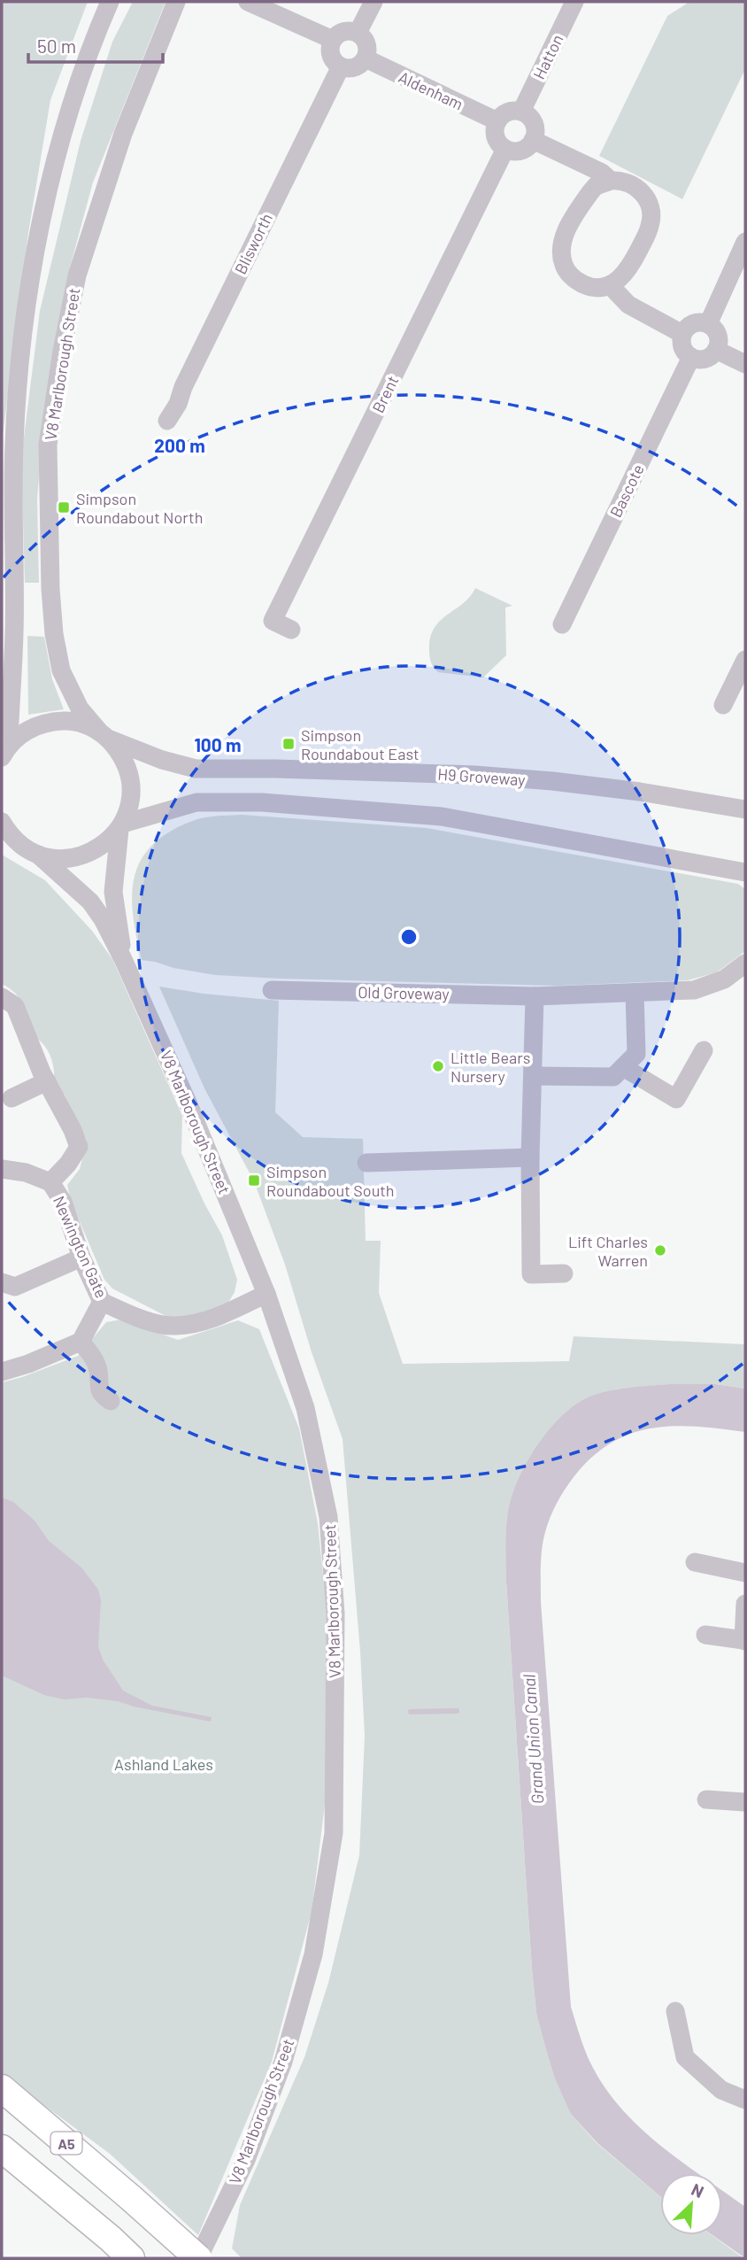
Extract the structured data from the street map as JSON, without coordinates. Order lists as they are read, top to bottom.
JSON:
{
  "streets": {
    "highway": ["A5"],
    "street": [
      "Hatton",
      "Aldenham",
      "Blisworth",
      "V8 Marlborough Street",
      "Brent",
      "Bascote",
      "H9 Groveway",
      "Old Groveway",
      "Newington Gate"
    ]
  },
  "crossings": [
    ["Hatton", "Aldenham"],
    ["Hatton", "Brent"],
    ["Aldenham", "Blisworth"],
    ["Aldenham", "Brent"],
    ["V8 Marlborough Street", "H9 Groveway"],
    ["V8 Marlborough Street", "Newington Gate"],
    ["V8 Marlborough Street", "A5"]
  ],
  "water": ["Grand Union Canal"],
  "parks": ["Ashland Lakes"],
  "places": {
    "transit": ["Simpson Roundabout North", "Simpson Roundabout East", "Simpson Roundabout South"],
    "other": ["Little Bears Nursery", "Lift Charles Warren"]
  },
  "scale_bar": "50 m",
  "north": "top right",
  "rings": ["200 m", "100 m"]
}
